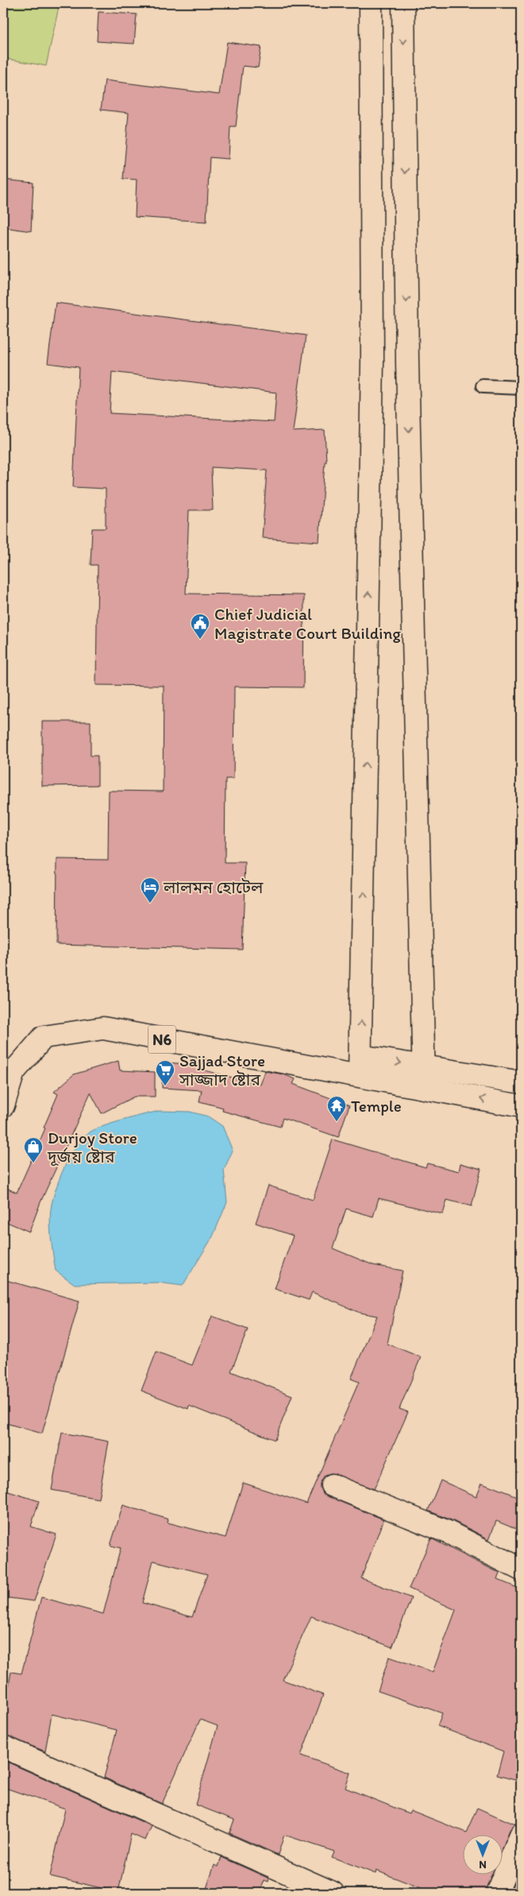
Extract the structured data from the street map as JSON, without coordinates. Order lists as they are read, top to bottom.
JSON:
{
  "streets": {
    "main road": ["N6"]
  },
  "places": {
    "public building": ["Chief Judicial Magistrate Court Building"],
    "hotel": ["লালমন হোটেল"],
    "supermarket": ["Sajjad Store সাজ্জাদ ষ্টোর"],
    "temple": ["Temple"],
    "shop": ["Durjoy Store দূর্জয় ষ্টোর"]
  },
  "north": "bottom"
}
